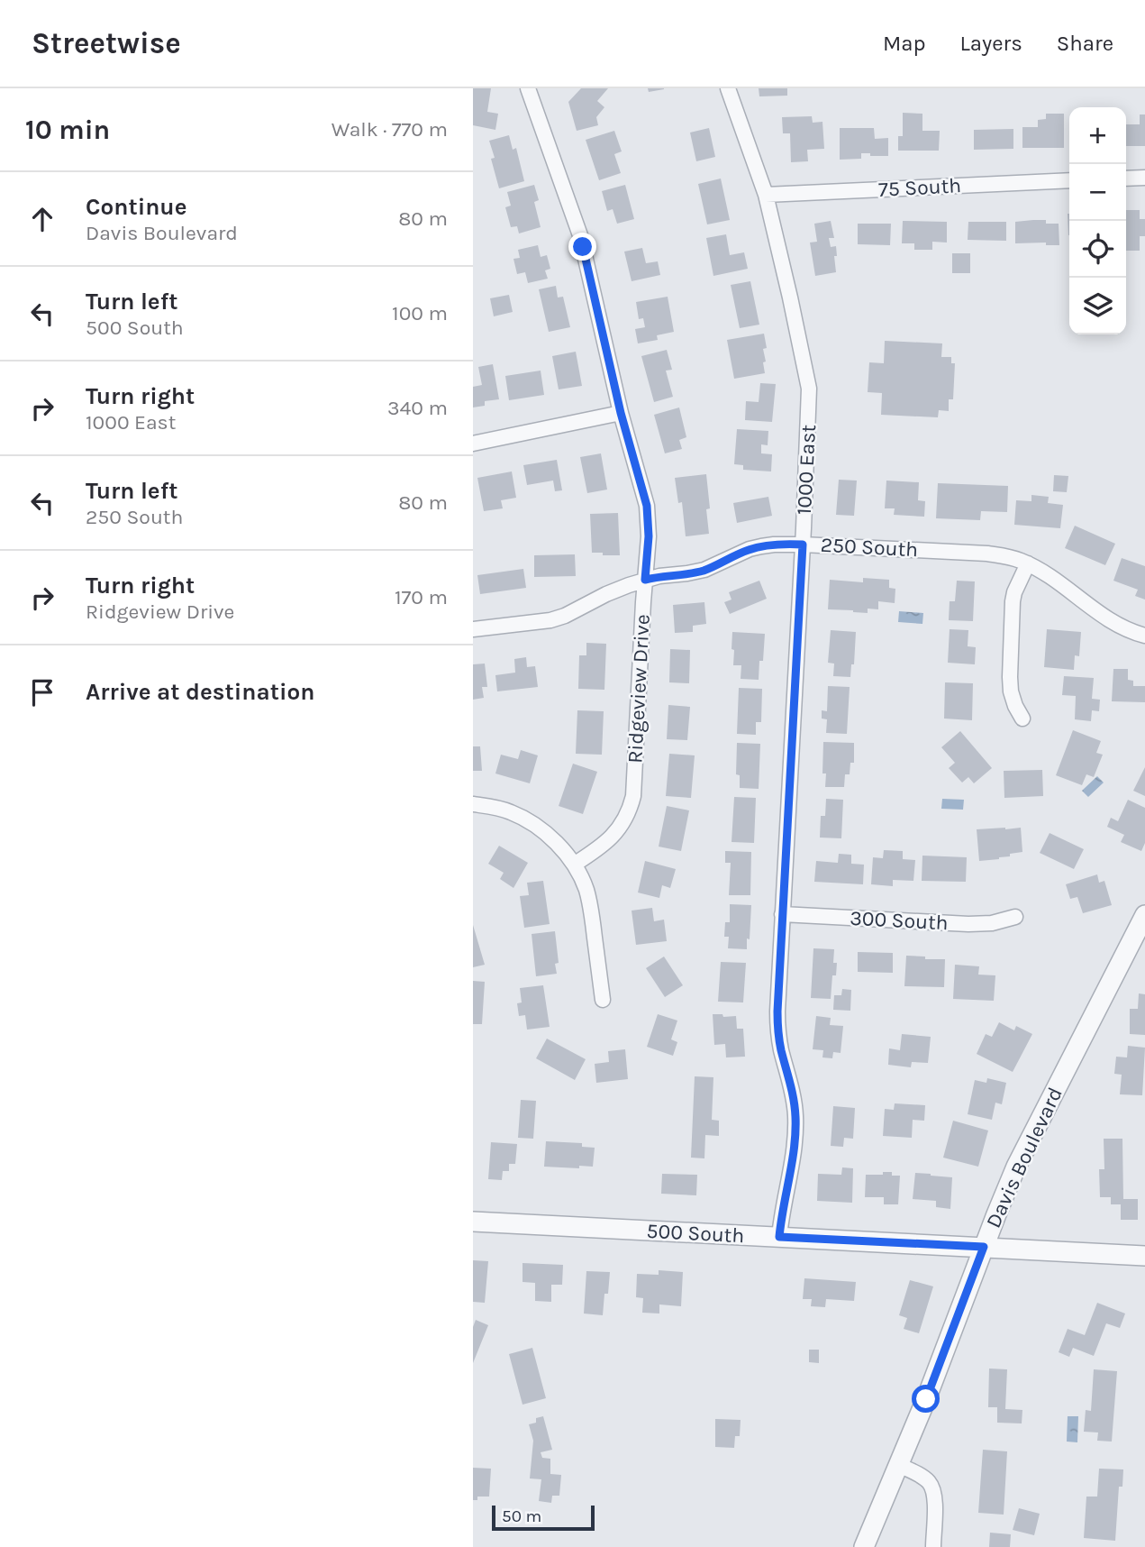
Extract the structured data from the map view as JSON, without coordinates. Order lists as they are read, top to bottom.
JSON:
{
  "streets": {
    "street": [
      "75 South",
      "1000 East",
      "250 South",
      "Ridgeview Drive",
      "300 South",
      "Davis Boulevard",
      "500 South"
    ]
  },
  "crossings": [
    ["75 South", "1000 East"],
    ["1000 East", "250 South"],
    ["1000 East", "300 South"],
    ["1000 East", "500 South"],
    ["250 South", "Ridgeview Drive"],
    ["Davis Boulevard", "500 South"]
  ],
  "scale_bar": "50 m",
  "page": {
    "header": "Streetwise",
    "nav": ["Map", "Layers", "Share"],
    "heading": ["10 min", "Walk · 770 m"],
    "map_buttons": ["+", "−"],
    "list": [
      ["Continue", "Davis Boulevard", "80 m"],
      ["Turn left", "500 South", "100 m"],
      ["Turn right", "1000 East", "340 m"],
      ["Turn left", "250 South", "80 m"],
      ["Turn right", "Ridgeview Drive", "170 m"],
      "Arrive at destination"
    ],
    "scale": "50 m"
  }
}
